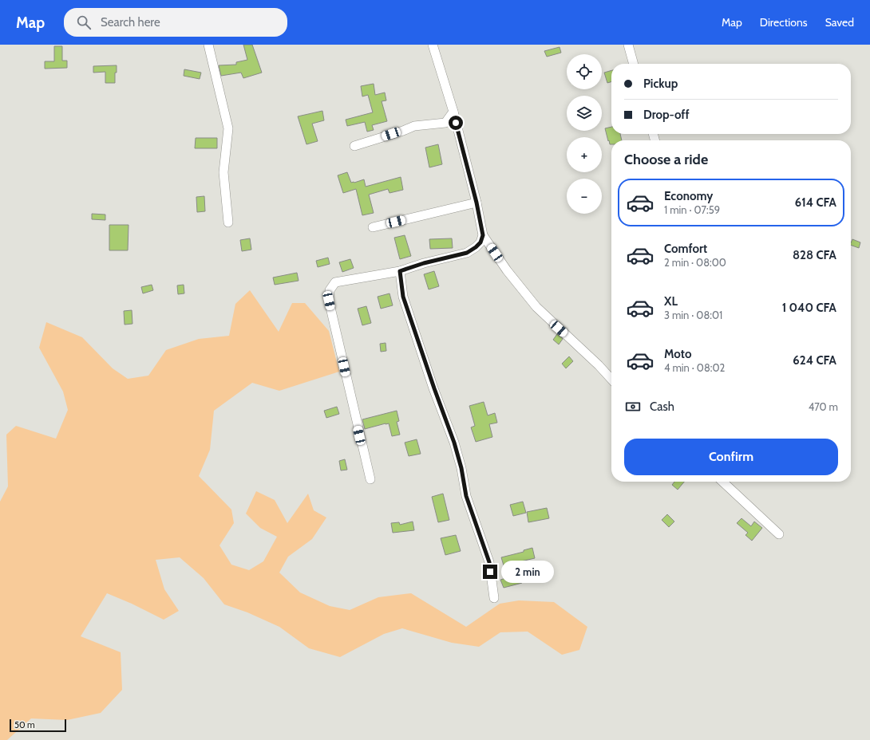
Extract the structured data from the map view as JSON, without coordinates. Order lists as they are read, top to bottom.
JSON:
{
  "scale_bar": "50 m",
  "page": {
    "header": "Map",
    "search": "Search here",
    "nav": ["Map", "Directions", "Saved"],
    "map_buttons": ["+", "−"],
    "banner": ["Pickup", "Drop-off"],
    "heading": "Choose a ride",
    "list": [
      {
        "name": "Economy",
        "note": "1 min · 07:59",
        "value": "614 CFA"
      },
      {
        "name": "Comfort",
        "note": "2 min · 08:00",
        "value": "828 CFA"
      },
      {
        "name": "XL",
        "note": "3 min · 08:01",
        "value": "1 040 CFA"
      },
      {
        "name": "Moto",
        "note": "4 min · 08:02",
        "value": "624 CFA"
      }
    ],
    "pay": ["Cash", "470 m"],
    "buttons": "Confirm",
    "bubble": "2 min",
    "scale": "50 m"
  }
}
